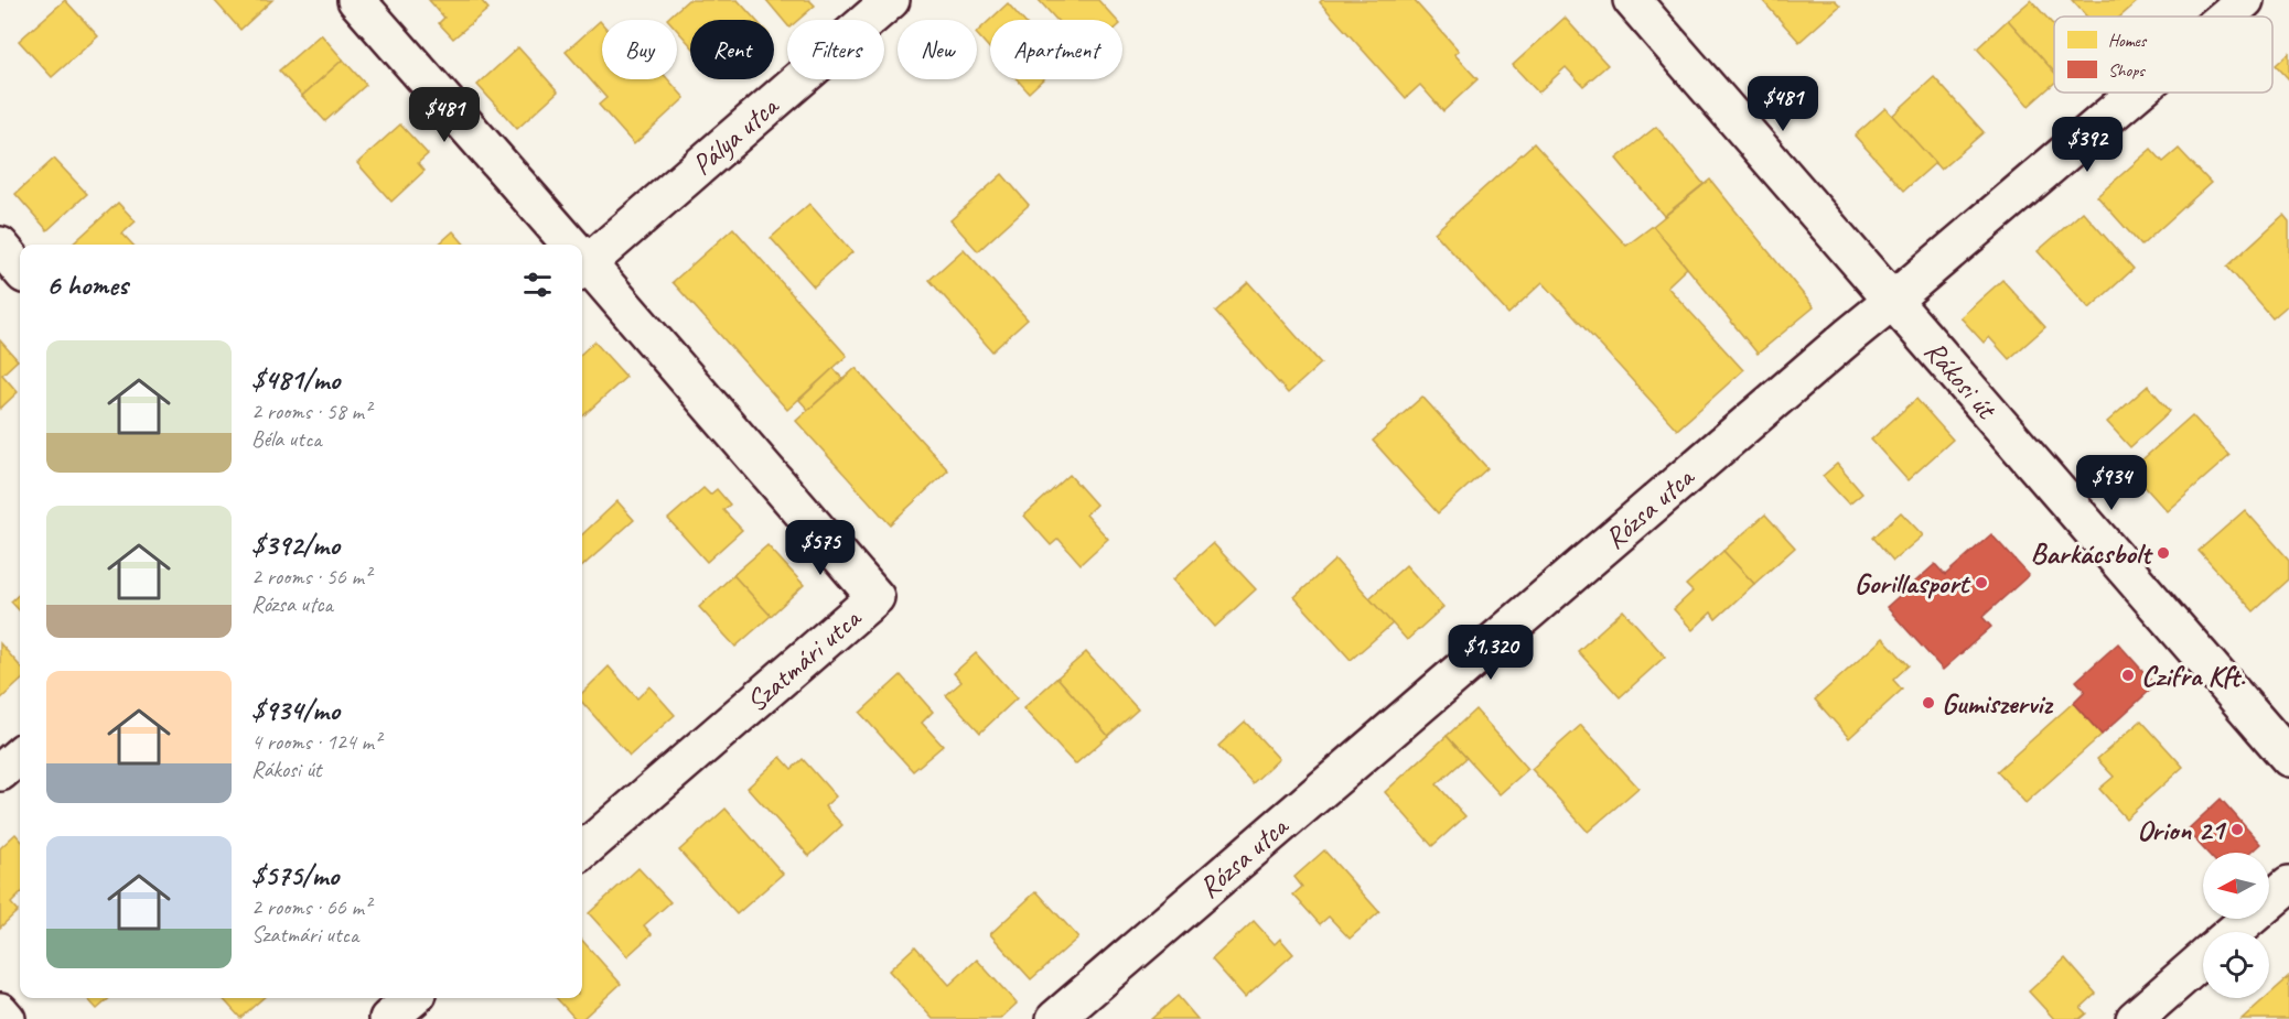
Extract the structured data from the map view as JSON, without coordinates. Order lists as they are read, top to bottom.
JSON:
{
  "streets": {
    "street": [
      "Pálya utca",
      "Rákosi út",
      "Rózsa utca",
      "Szatmári utca"
    ]
  },
  "crossings": [
    ["Rákosi út", "Rózsa utca"]
  ],
  "places": [
    "Barkácsbolt",
    "Gorillasport",
    "Czifra Kft.",
    "Gumiszerviz",
    "Orion 21"
  ],
  "legend": ["Homes", "Shops"],
  "north": "left",
  "page": {
    "chip": [
      "Buy",
      "Rent",
      "Filters",
      "New",
      "Apartment"
    ],
    "price": [
      "$481",
      "$481",
      "$392",
      "$934",
      "$575",
      "$1,320"
    ],
    "heading": "6 homes",
    "list": [
      {
        "name": "$481/mo",
        "note": "2 rooms · 58 m² · Béla utca"
      },
      {
        "name": "$392/mo",
        "note": "2 rooms · 56 m² · Rózsa utca"
      },
      {
        "name": "$934/mo",
        "note": "4 rooms · 124 m² · Rákosi út"
      },
      {
        "name": "$575/mo",
        "note": "2 rooms · 66 m² · Szatmári utca"
      }
    ]
  }
}
